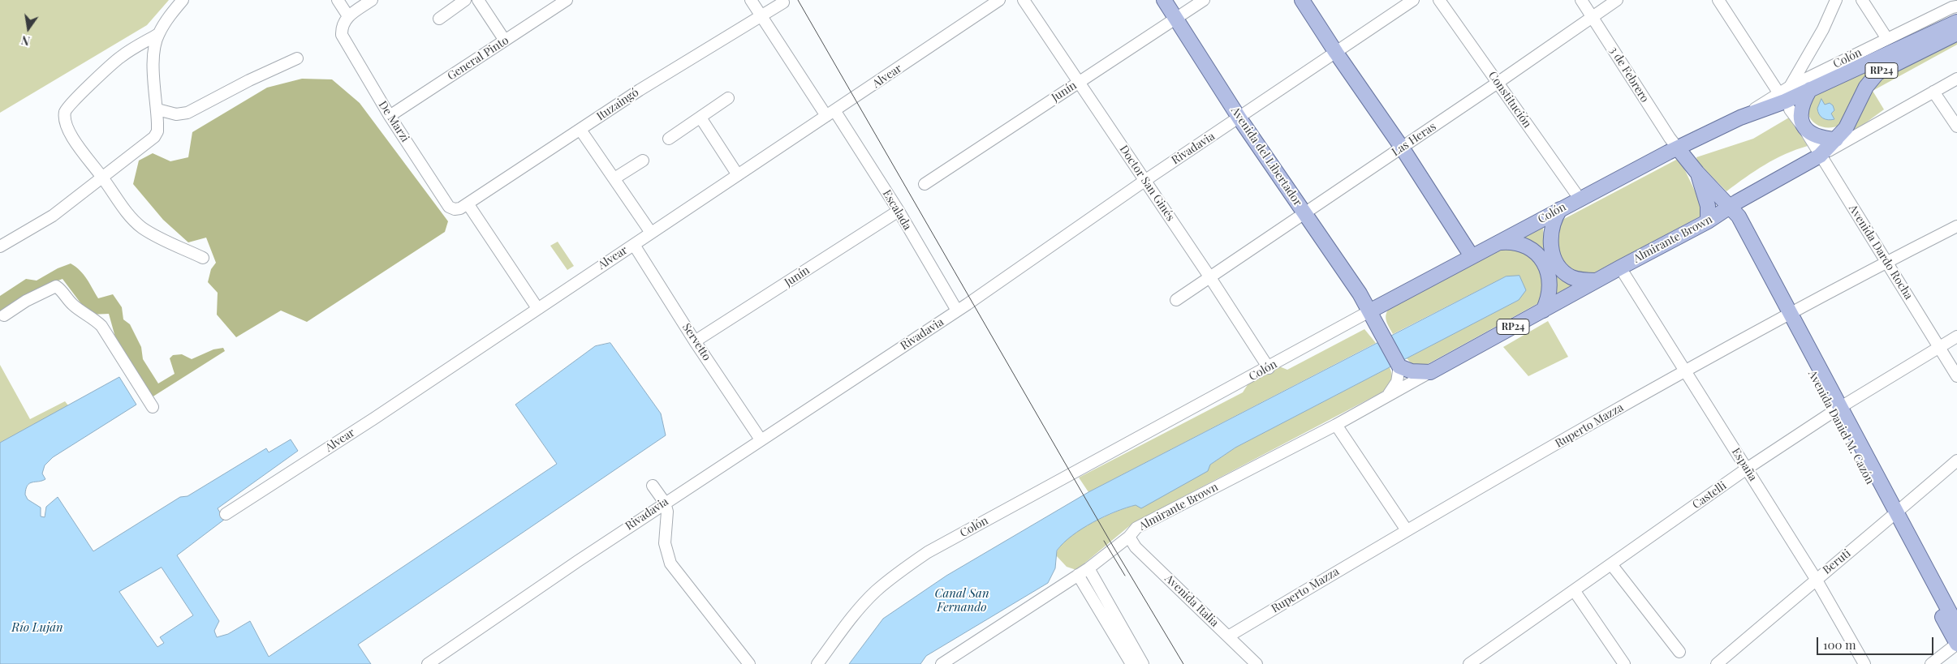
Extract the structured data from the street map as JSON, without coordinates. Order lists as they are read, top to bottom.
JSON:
{
  "streets": {
    "main road": [
      "Colón",
      "RP24",
      "Avenida del Libertador",
      "Almirante Brown",
      "Avenida Daniel M. Cazón"
    ],
    "street": [
      "General Pinto",
      "3 de Febrero",
      "Alvear",
      "Junín",
      "Constitución",
      "Ituzaingó",
      "De Marzi",
      "Las Heras",
      "Rivadavia",
      "Doctor San Ginés",
      "Escalada",
      "Avenida Dardo Rocha",
      "Servetto",
      "Ruperto Mazza",
      "España",
      "Castelli",
      "Beruti",
      "Avenida Italia"
    ]
  },
  "crossings": [
    ["General Pinto", "De Marzi"],
    ["Colón", "RP24"],
    ["Colón", "3 de Febrero"],
    ["Colón", "Constitución"],
    ["Colón", "Avenida del Libertador"],
    ["Colón", "Doctor San Ginés"],
    ["Colón", "Avenida Daniel M. Cazón"],
    ["RP24", "Almirante Brown"],
    ["RP24", "Avenida Dardo Rocha"],
    ["3 de Febrero", "Las Heras"],
    ["3 de Febrero", "Avenida Daniel M. Cazón"],
    ["Alvear", "Escalada"],
    ["Alvear", "Servetto"],
    ["Junín", "Avenida del Libertador"],
    ["Junín", "Doctor San Ginés"],
    ["Junín", "Escalada"],
    ["Junín", "Servetto"],
    ["Constitución", "Las Heras"],
    ["Ituzaingó", "De Marzi"],
    ["Ituzaingó", "Escalada"],
    ["Las Heras", "Avenida del Libertador"],
    ["Las Heras", "Doctor San Ginés"],
    ["Rivadavia", "Avenida del Libertador"],
    ["Rivadavia", "Doctor San Ginés"],
    ["Rivadavia", "Escalada"],
    ["Rivadavia", "Servetto"],
    ["Almirante Brown", "Avenida Dardo Rocha"],
    ["Almirante Brown", "Avenida Daniel M. Cazón"],
    ["Almirante Brown", "España"],
    ["Almirante Brown", "Avenida Italia"],
    ["Avenida Dardo Rocha", "Ruperto Mazza"],
    ["Avenida Dardo Rocha", "Castelli"],
    ["Ruperto Mazza", "Avenida Daniel M. Cazón"],
    ["Ruperto Mazza", "España"],
    ["Ruperto Mazza", "Avenida Italia"],
    ["Avenida Daniel M. Cazón", "Castelli"],
    ["Avenida Daniel M. Cazón", "Beruti"],
    ["España", "Castelli"],
    ["España", "Beruti"]
  ],
  "water": ["Canal San Fernando", "Río Luján"],
  "scale_bar": "100 m",
  "north": "bottom"
}
